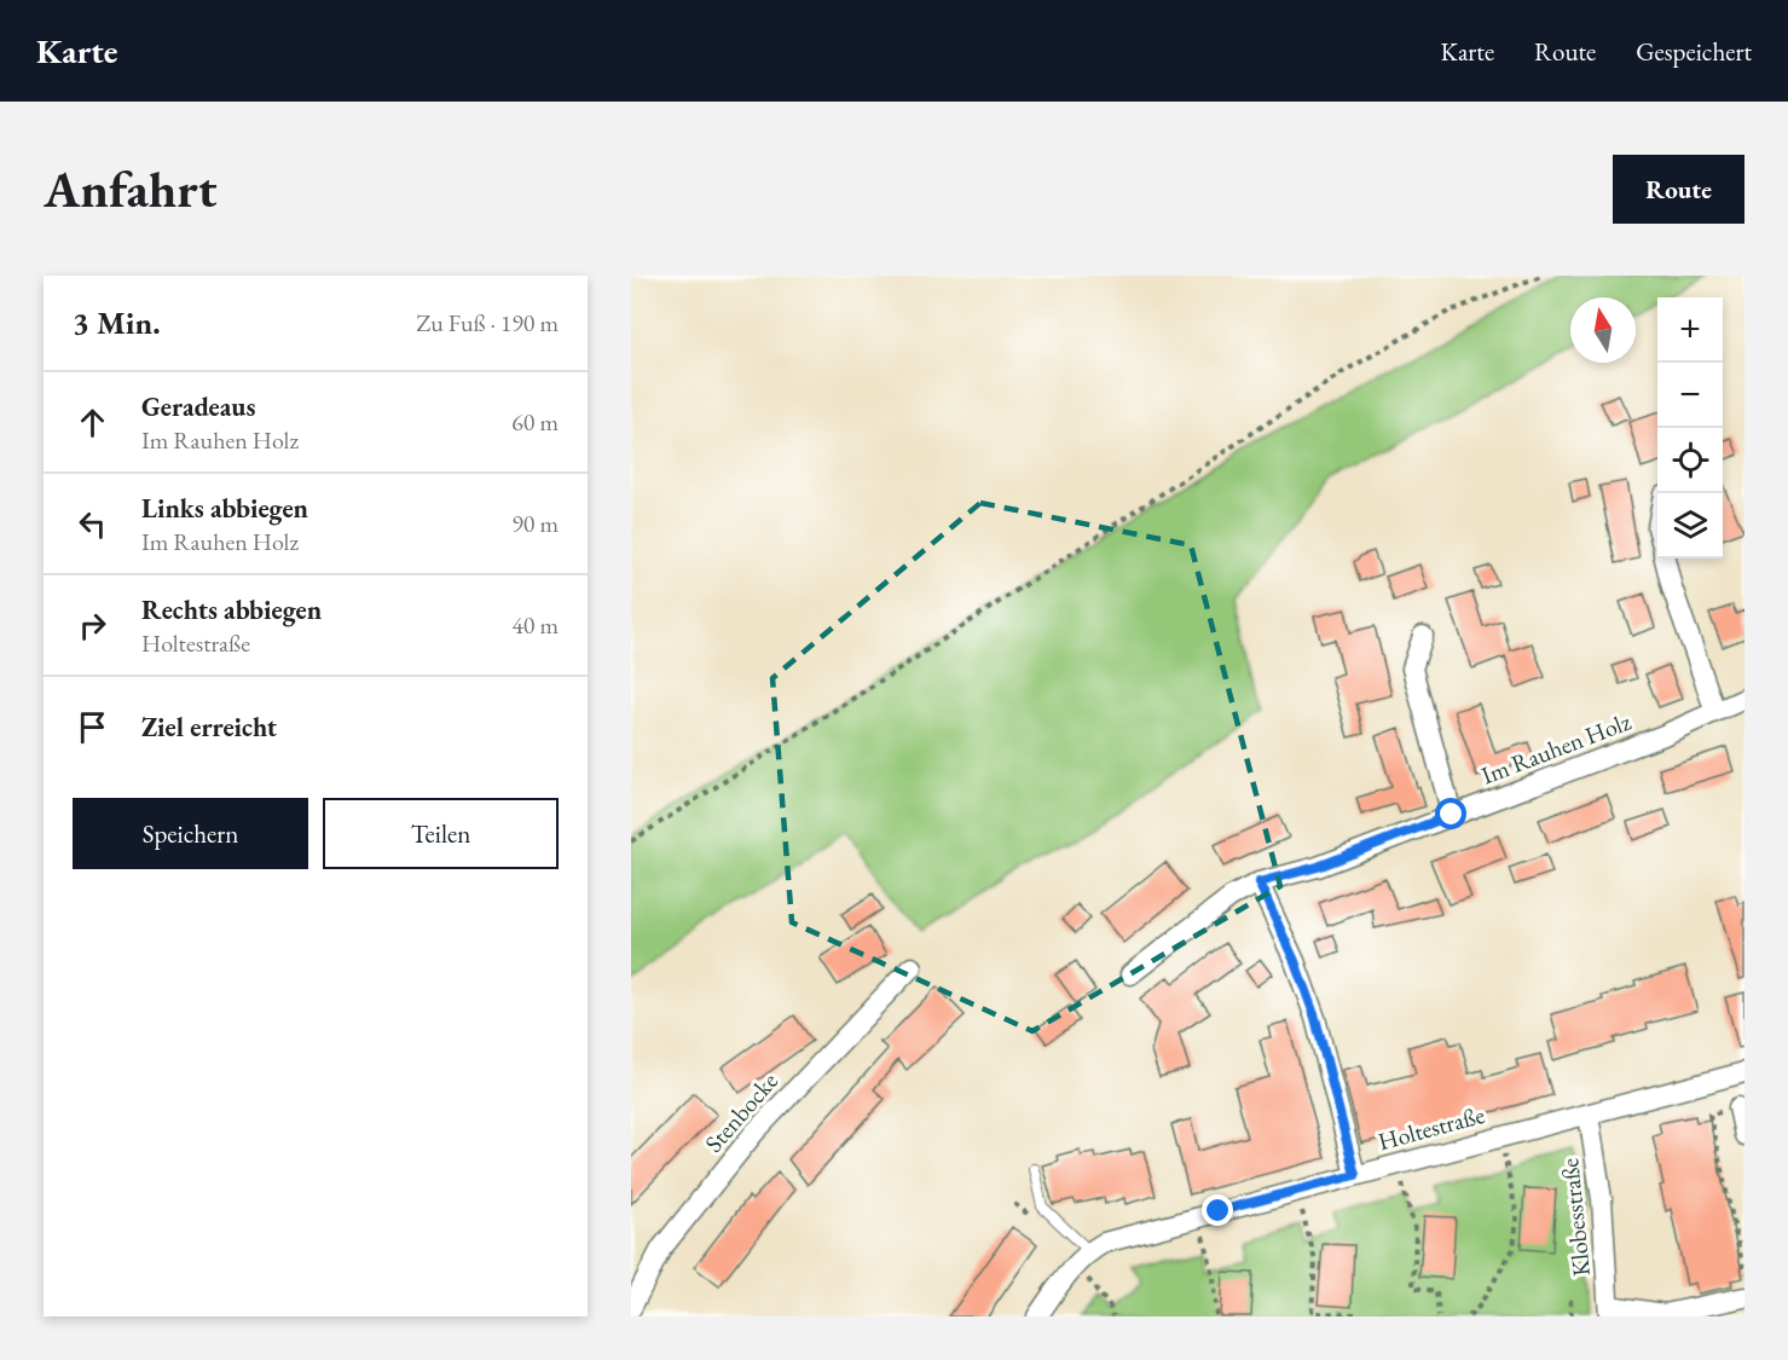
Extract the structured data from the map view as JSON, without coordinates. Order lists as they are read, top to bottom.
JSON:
{
  "streets": {
    "street": [
      "Im Rauhen Holz",
      "Stenbocke",
      "Holtestraße",
      "Klobesstraße"
    ]
  },
  "crossings": [
    ["Holtestraße", "Klobesstraße"]
  ],
  "north": "top",
  "page": {
    "header": "Karte",
    "nav": ["Karte", "Route", "Gespeichert"],
    "buttons": [
      "Route",
      ["Speichern", "Teilen"]
    ],
    "title": "Anfahrt",
    "heading": ["3 Min.", "Zu Fuß · 190 m"],
    "map_buttons": ["+", "−"],
    "list": [
      ["Geradeaus", "Im Rauhen Holz", "60 m"],
      ["Links abbiegen", "Im Rauhen Holz", "90 m"],
      ["Rechts abbiegen", "Holtestraße", "40 m"],
      "Ziel erreicht"
    ]
  }
}
